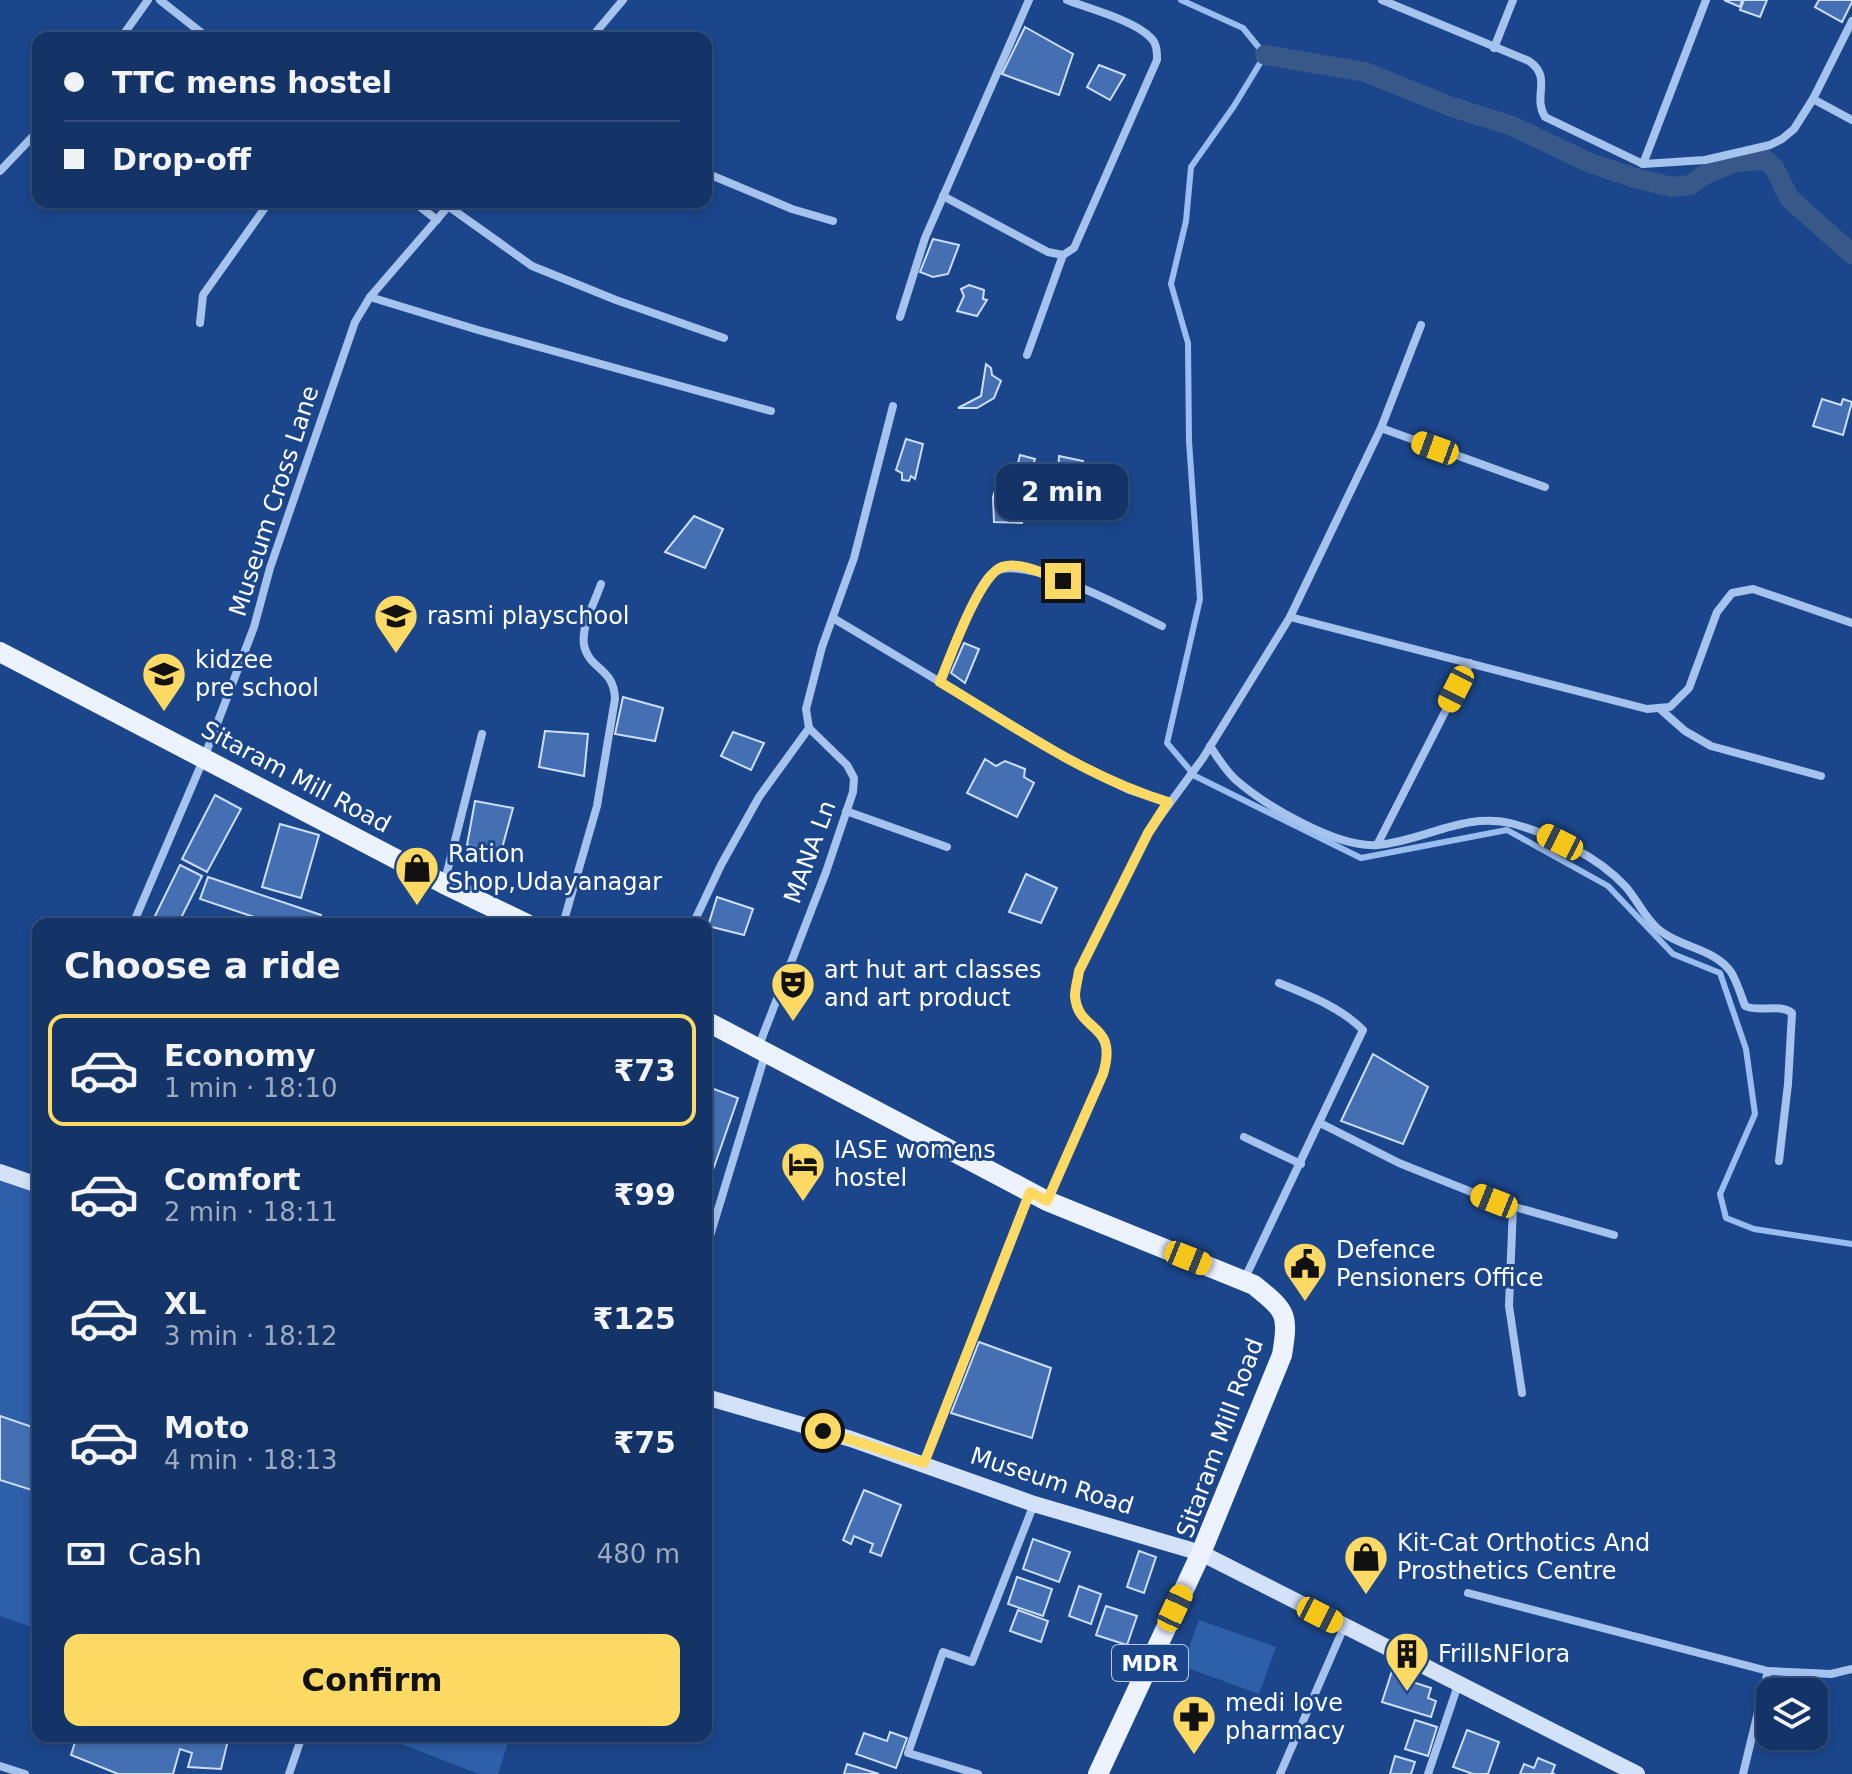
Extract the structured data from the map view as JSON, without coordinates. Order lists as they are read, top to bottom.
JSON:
{
  "streets": {
    "main road": ["Sitaram Mill Road", "Museum Road", "MDR"],
    "street": ["Museum Cross Lane", "MANA Ln"]
  },
  "crossings": [
    ["Museum Cross Lane", "Sitaram Mill Road"],
    ["Sitaram Mill Road", "MANA Ln"],
    ["Sitaram Mill Road", "Museum Road"],
    ["Sitaram Mill Road", "MDR"],
    ["Museum Road", "MDR"]
  ],
  "places": {
    "school or university": ["rasmi playschool", "kidzee pre school"],
    "shop": ["Ration Shop,Udayanagar", "Kit-Cat Orthotics And Prosthetics Centre"],
    "theatre": ["art hut art classes and art product"],
    "hotel": ["IASE womens hostel"],
    "public building": ["Defence Pensioners Office"],
    "building": ["FrillsNFlora"],
    "pharmacy": ["medi love pharmacy"]
  },
  "page": {
    "banner": ["TTC mens hostel", "Drop-off"],
    "bubble": "2 min",
    "heading": "Choose a ride",
    "list": [
      {
        "name": "Economy",
        "note": "1 min · 18:10",
        "value": "₹73"
      },
      {
        "name": "Comfort",
        "note": "2 min · 18:11",
        "value": "₹99"
      },
      {
        "name": "XL",
        "note": "3 min · 18:12",
        "value": "₹125"
      },
      {
        "name": "Moto",
        "note": "4 min · 18:13",
        "value": "₹75"
      }
    ],
    "pay": ["Cash", "480 m"],
    "buttons": "Confirm"
  }
}
